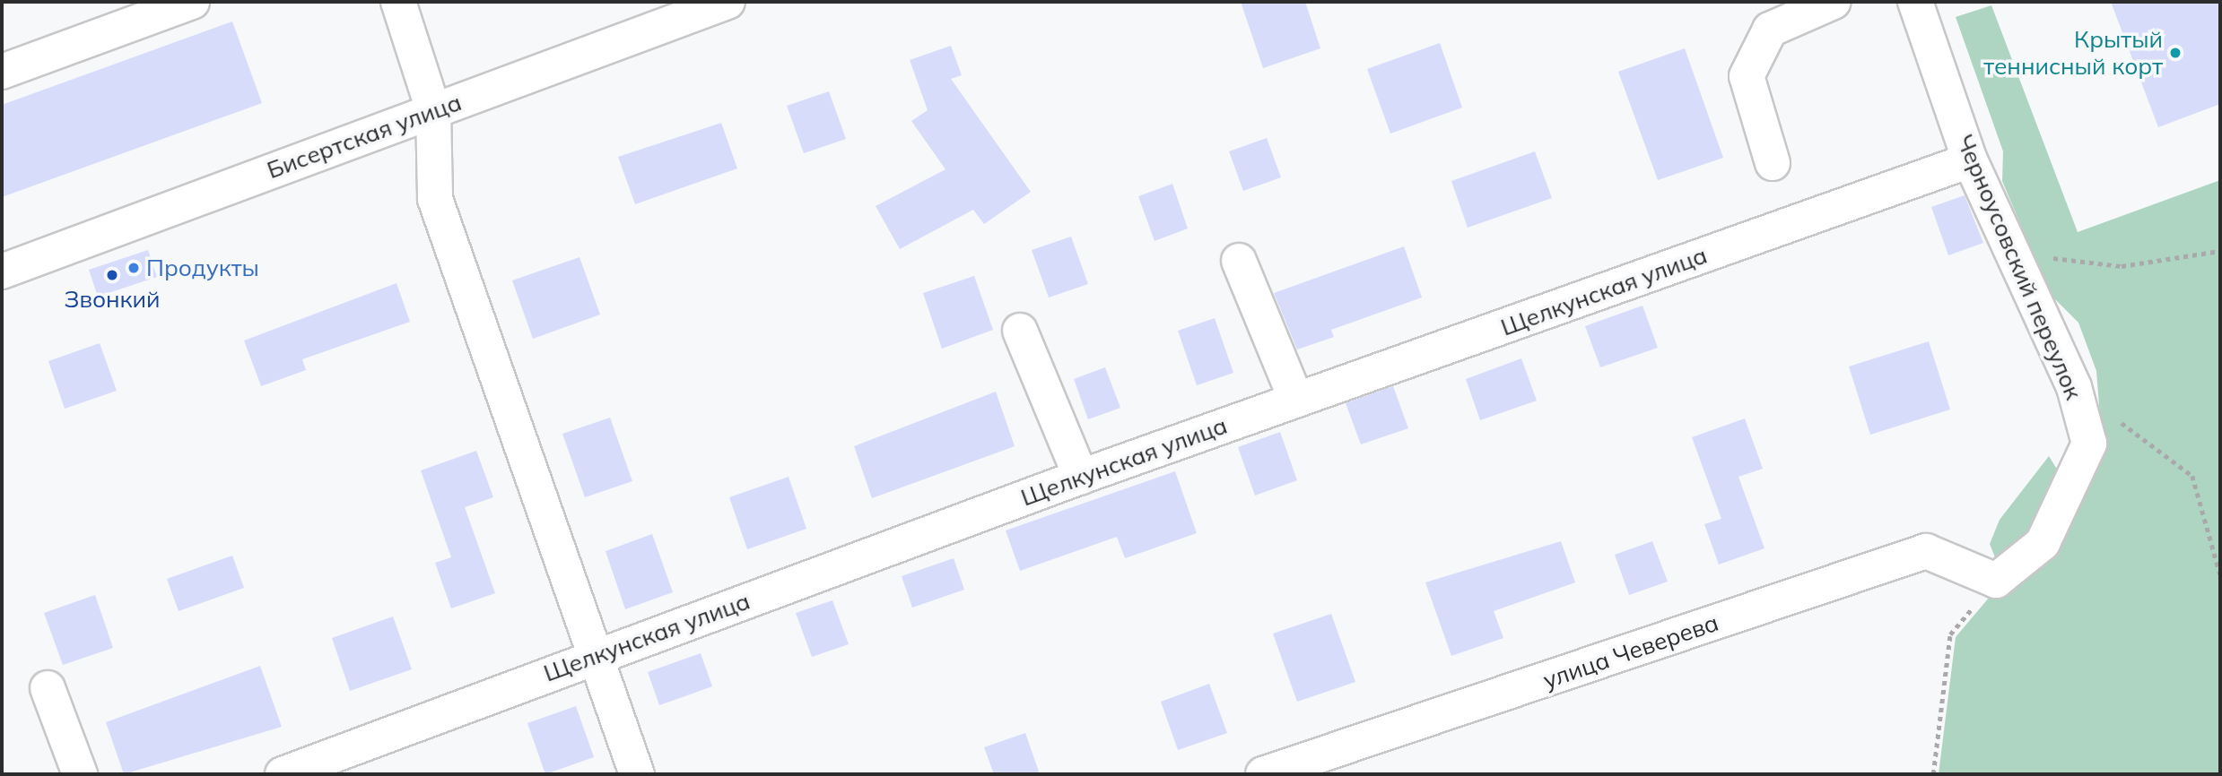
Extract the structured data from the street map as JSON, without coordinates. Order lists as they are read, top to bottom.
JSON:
{
  "streets": {
    "street": [
      "Бисертская улица",
      "Черноусовский переулок",
      "Щелкунская улица",
      "улица Чеверева"
    ]
  },
  "crossings": [
    ["Черноусовский переулок", "Щелкунская улица"],
    ["Черноусовский переулок", "улица Чеверева"]
  ],
  "places": ["Крытый теннисный корт", "Продукты", "Звонкий"]
}
